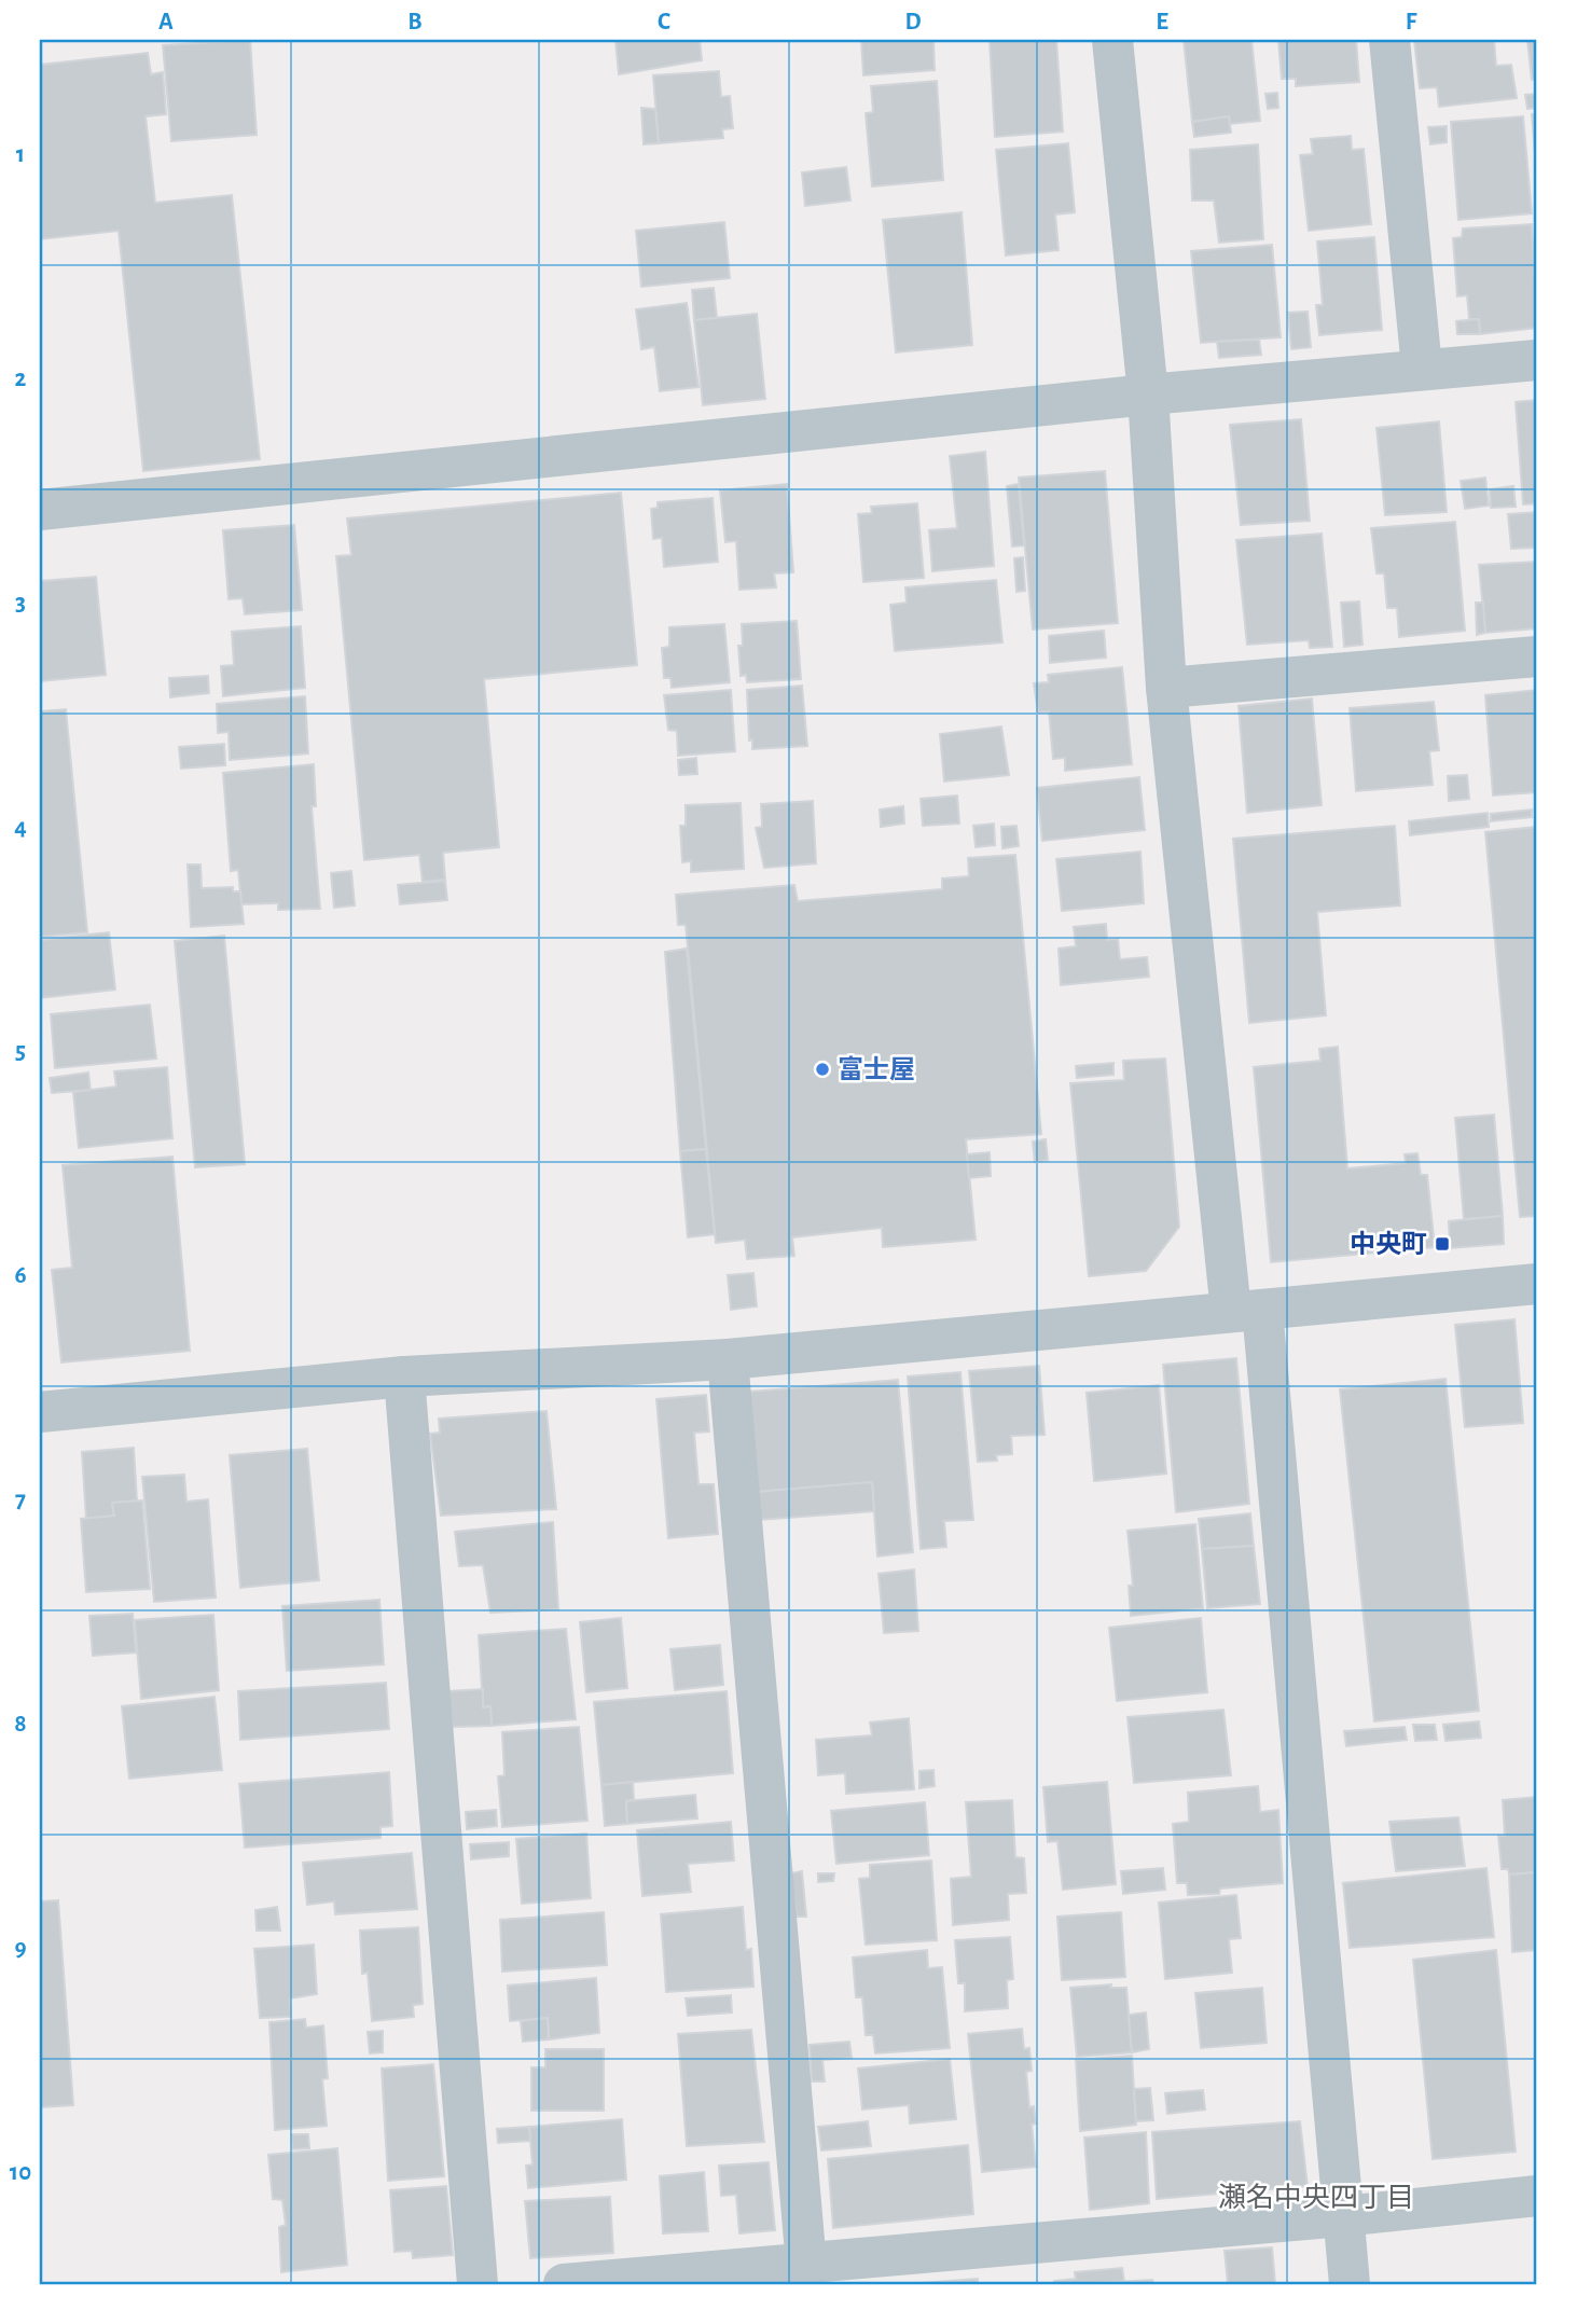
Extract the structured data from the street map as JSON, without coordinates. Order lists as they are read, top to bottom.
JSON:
{
  "districts": ["瀬名中央四丁目"],
  "places": {
    "other": ["富士屋"],
    "transit": ["中央町"]
  },
  "grid": {
    "columns": [
      "A",
      "B",
      "C",
      "D",
      "E",
      "F"
    ],
    "rows": [
      "1",
      "2",
      "3",
      "4",
      "5",
      "6",
      "7",
      "8",
      "9",
      "10"
    ]
  }
}
